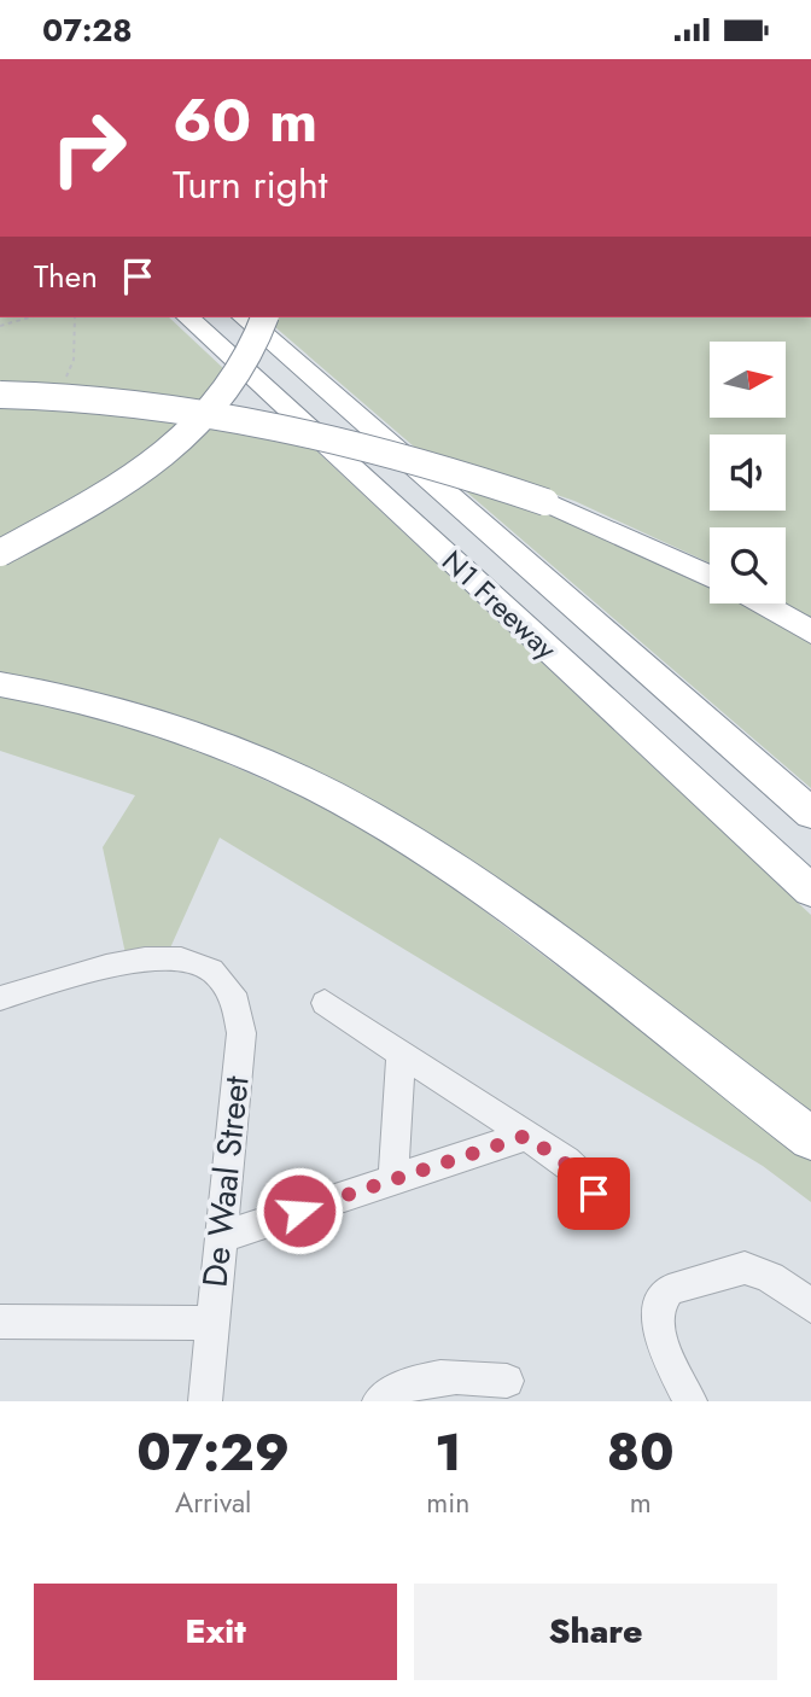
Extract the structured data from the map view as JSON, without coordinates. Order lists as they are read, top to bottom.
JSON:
{
  "streets": {
    "highway": ["N1 Freeway"],
    "street": ["De Waal Street"]
  },
  "north": "right",
  "page": {
    "status": "07:28",
    "turn": ["60 m", "Turn right"],
    "then": "Then",
    "eta": [
      "07:29",
      "Arrival",
      "1",
      "min",
      "80",
      "m"
    ],
    "buttons": ["Exit", "Share"]
  }
}
